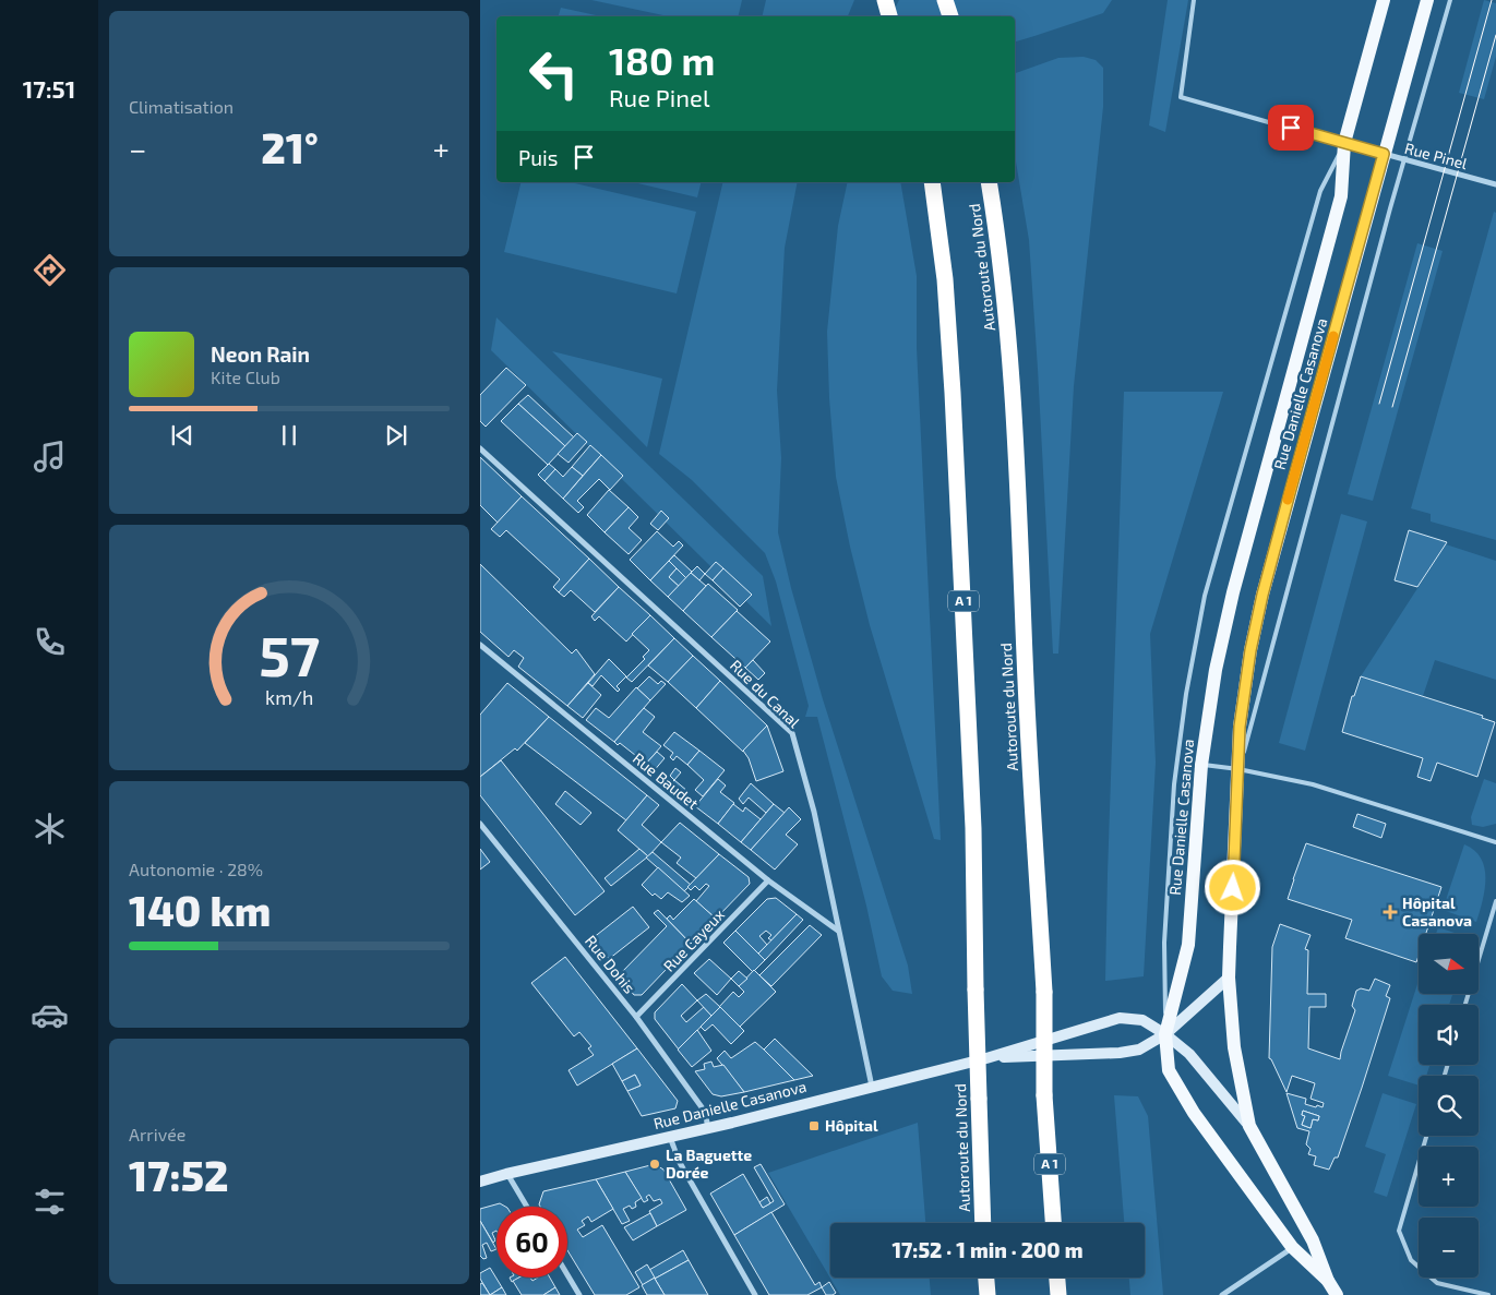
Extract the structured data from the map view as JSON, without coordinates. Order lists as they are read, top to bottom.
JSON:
{
  "streets": {
    "highway": ["Autoroute du Nord", "A 1"],
    "main road": ["Rue Danielle Casanova"],
    "street": [
      "Rue Pinel",
      "Rue du Canal",
      "Rue Baudet",
      "Rue Cayeux",
      "Rue Dohis"
    ]
  },
  "crossings": [
    ["Rue Pinel", "Rue Danielle Casanova"],
    ["Rue Danielle Casanova", "Rue du Canal"],
    ["Rue Danielle Casanova", "Rue Dohis"],
    ["Rue du Canal", "Rue Baudet"],
    ["Rue Baudet", "Rue Cayeux"],
    ["Rue Cayeux", "Rue Dohis"]
  ],
  "places": {
    "health": ["Hôpital Casanova"],
    "transit": ["Hôpital"],
    "other": ["La Baguette Dorée"]
  },
  "north": "right",
  "page": {
    "tabs": "17:51",
    "tile": [
      "Climatisation",
      ["Autonomie · 28%", "140 km"],
      ["Arrivée", "17:52"]
    ],
    "turn": ["180 m", "Rue Pinel"],
    "heat": ["−", "21°", "+"],
    "then": "Puis",
    "song": ["Neon Rain", "Kite Club"],
    "map_buttons": ["+", "−"],
    "limit": "60",
    "trip": "17:52 · 1 min · 200 m",
    "gauge": ["57", "km/h"]
  }
}
